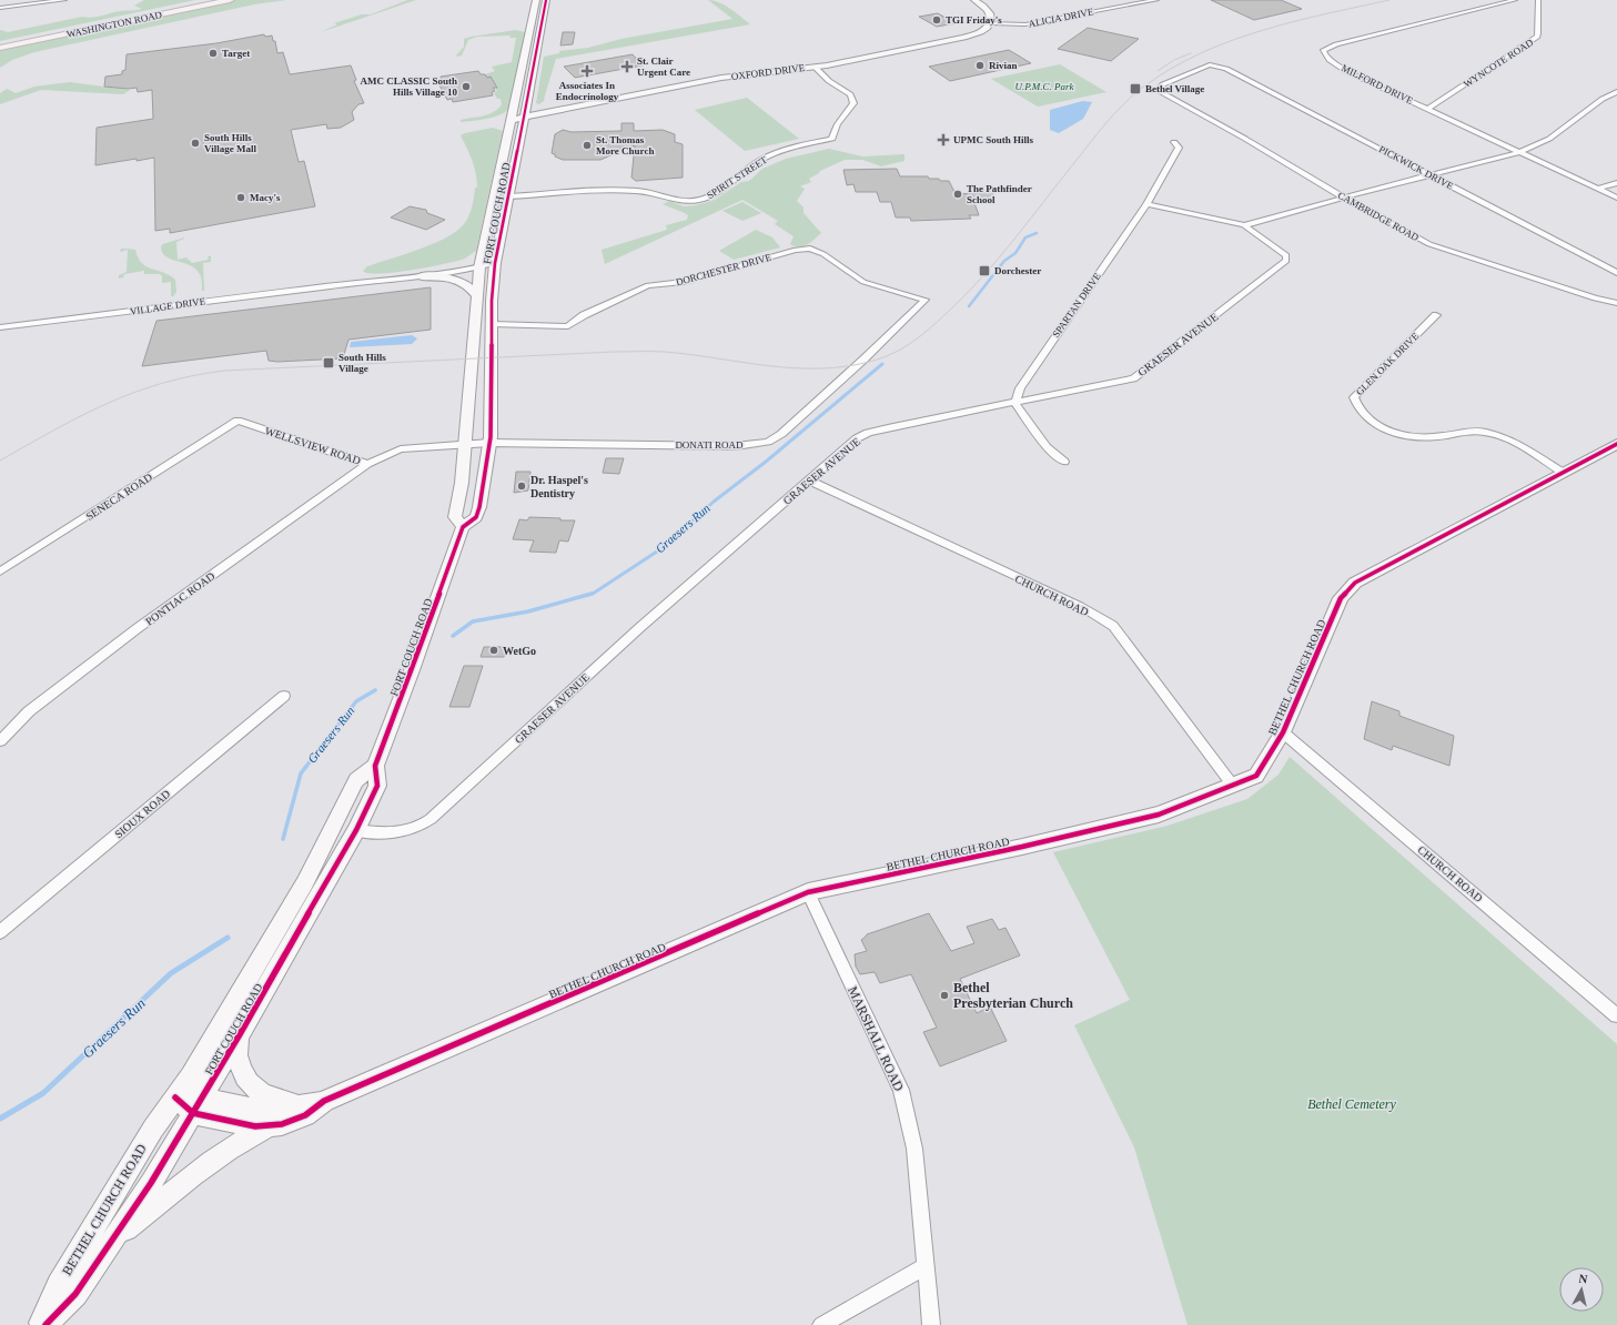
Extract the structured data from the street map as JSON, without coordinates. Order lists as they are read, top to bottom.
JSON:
{
  "streets": {
    "main road": ["WASHINGTON ROAD"],
    "street": [
      "ALICIA DRIVE",
      "WYNCOTE ROAD",
      "OXFORD DRIVE",
      "MILFORD DRIVE",
      "PICKWICK DRIVE",
      "SPIRIT STREET",
      "FORT COUCH ROAD",
      "CAMBRIDGE ROAD",
      "DORCHESTER DRIVE",
      "SPARTAN DRIVE",
      "VILLAGE DRIVE",
      "GRAESER AVENUE",
      "GLEN OAK DRIVE",
      "WELLSVIEW ROAD",
      "DONATI ROAD",
      "SENECA ROAD",
      "CHURCH ROAD",
      "PONTIAC ROAD",
      "BETHEL CHURCH ROAD",
      "SIOUX ROAD",
      "MARSHALL ROAD"
    ]
  },
  "crossings": [
    ["ALICIA DRIVE", "OXFORD DRIVE"],
    ["WYNCOTE ROAD", "MILFORD DRIVE"],
    ["OXFORD DRIVE", "SPIRIT STREET"],
    ["OXFORD DRIVE", "FORT COUCH ROAD"],
    ["PICKWICK DRIVE", "CAMBRIDGE ROAD"],
    ["SPIRIT STREET", "FORT COUCH ROAD"],
    ["FORT COUCH ROAD", "DORCHESTER DRIVE"],
    ["FORT COUCH ROAD", "VILLAGE DRIVE"],
    ["FORT COUCH ROAD", "GRAESER AVENUE"],
    ["FORT COUCH ROAD", "WELLSVIEW ROAD"],
    ["FORT COUCH ROAD", "DONATI ROAD"],
    ["FORT COUCH ROAD", "BETHEL CHURCH ROAD"],
    ["DORCHESTER DRIVE", "DONATI ROAD"],
    ["SPARTAN DRIVE", "GRAESER AVENUE"],
    ["GRAESER AVENUE", "CHURCH ROAD"],
    ["GLEN OAK DRIVE", "BETHEL CHURCH ROAD"],
    ["WELLSVIEW ROAD", "DONATI ROAD"],
    ["WELLSVIEW ROAD", "SENECA ROAD"],
    ["WELLSVIEW ROAD", "PONTIAC ROAD"],
    ["CHURCH ROAD", "BETHEL CHURCH ROAD"],
    ["BETHEL CHURCH ROAD", "MARSHALL ROAD"]
  ],
  "water": ["Graesers Run"],
  "parks": ["U.P.M.C. Park", "Bethel Cemetery"],
  "places": {
    "other": [
      "TGI Friday's",
      "Target",
      "Rivian",
      "AMC CLASSIC South Hills Village 10",
      "South Hills Village Mall",
      "St. Thomas More Church",
      "The Pathfinder School",
      "Macy's",
      "Dr. Haspel's Dentistry",
      "WetGo",
      "Bethel Presbyterian Church"
    ],
    "health": ["St. Clair Urgent Care", "Associates In Endocrinology", "UPMC South Hills"],
    "transit": ["Bethel Village", "Dorchester", "South Hills Village"]
  },
  "north": "top"
}
